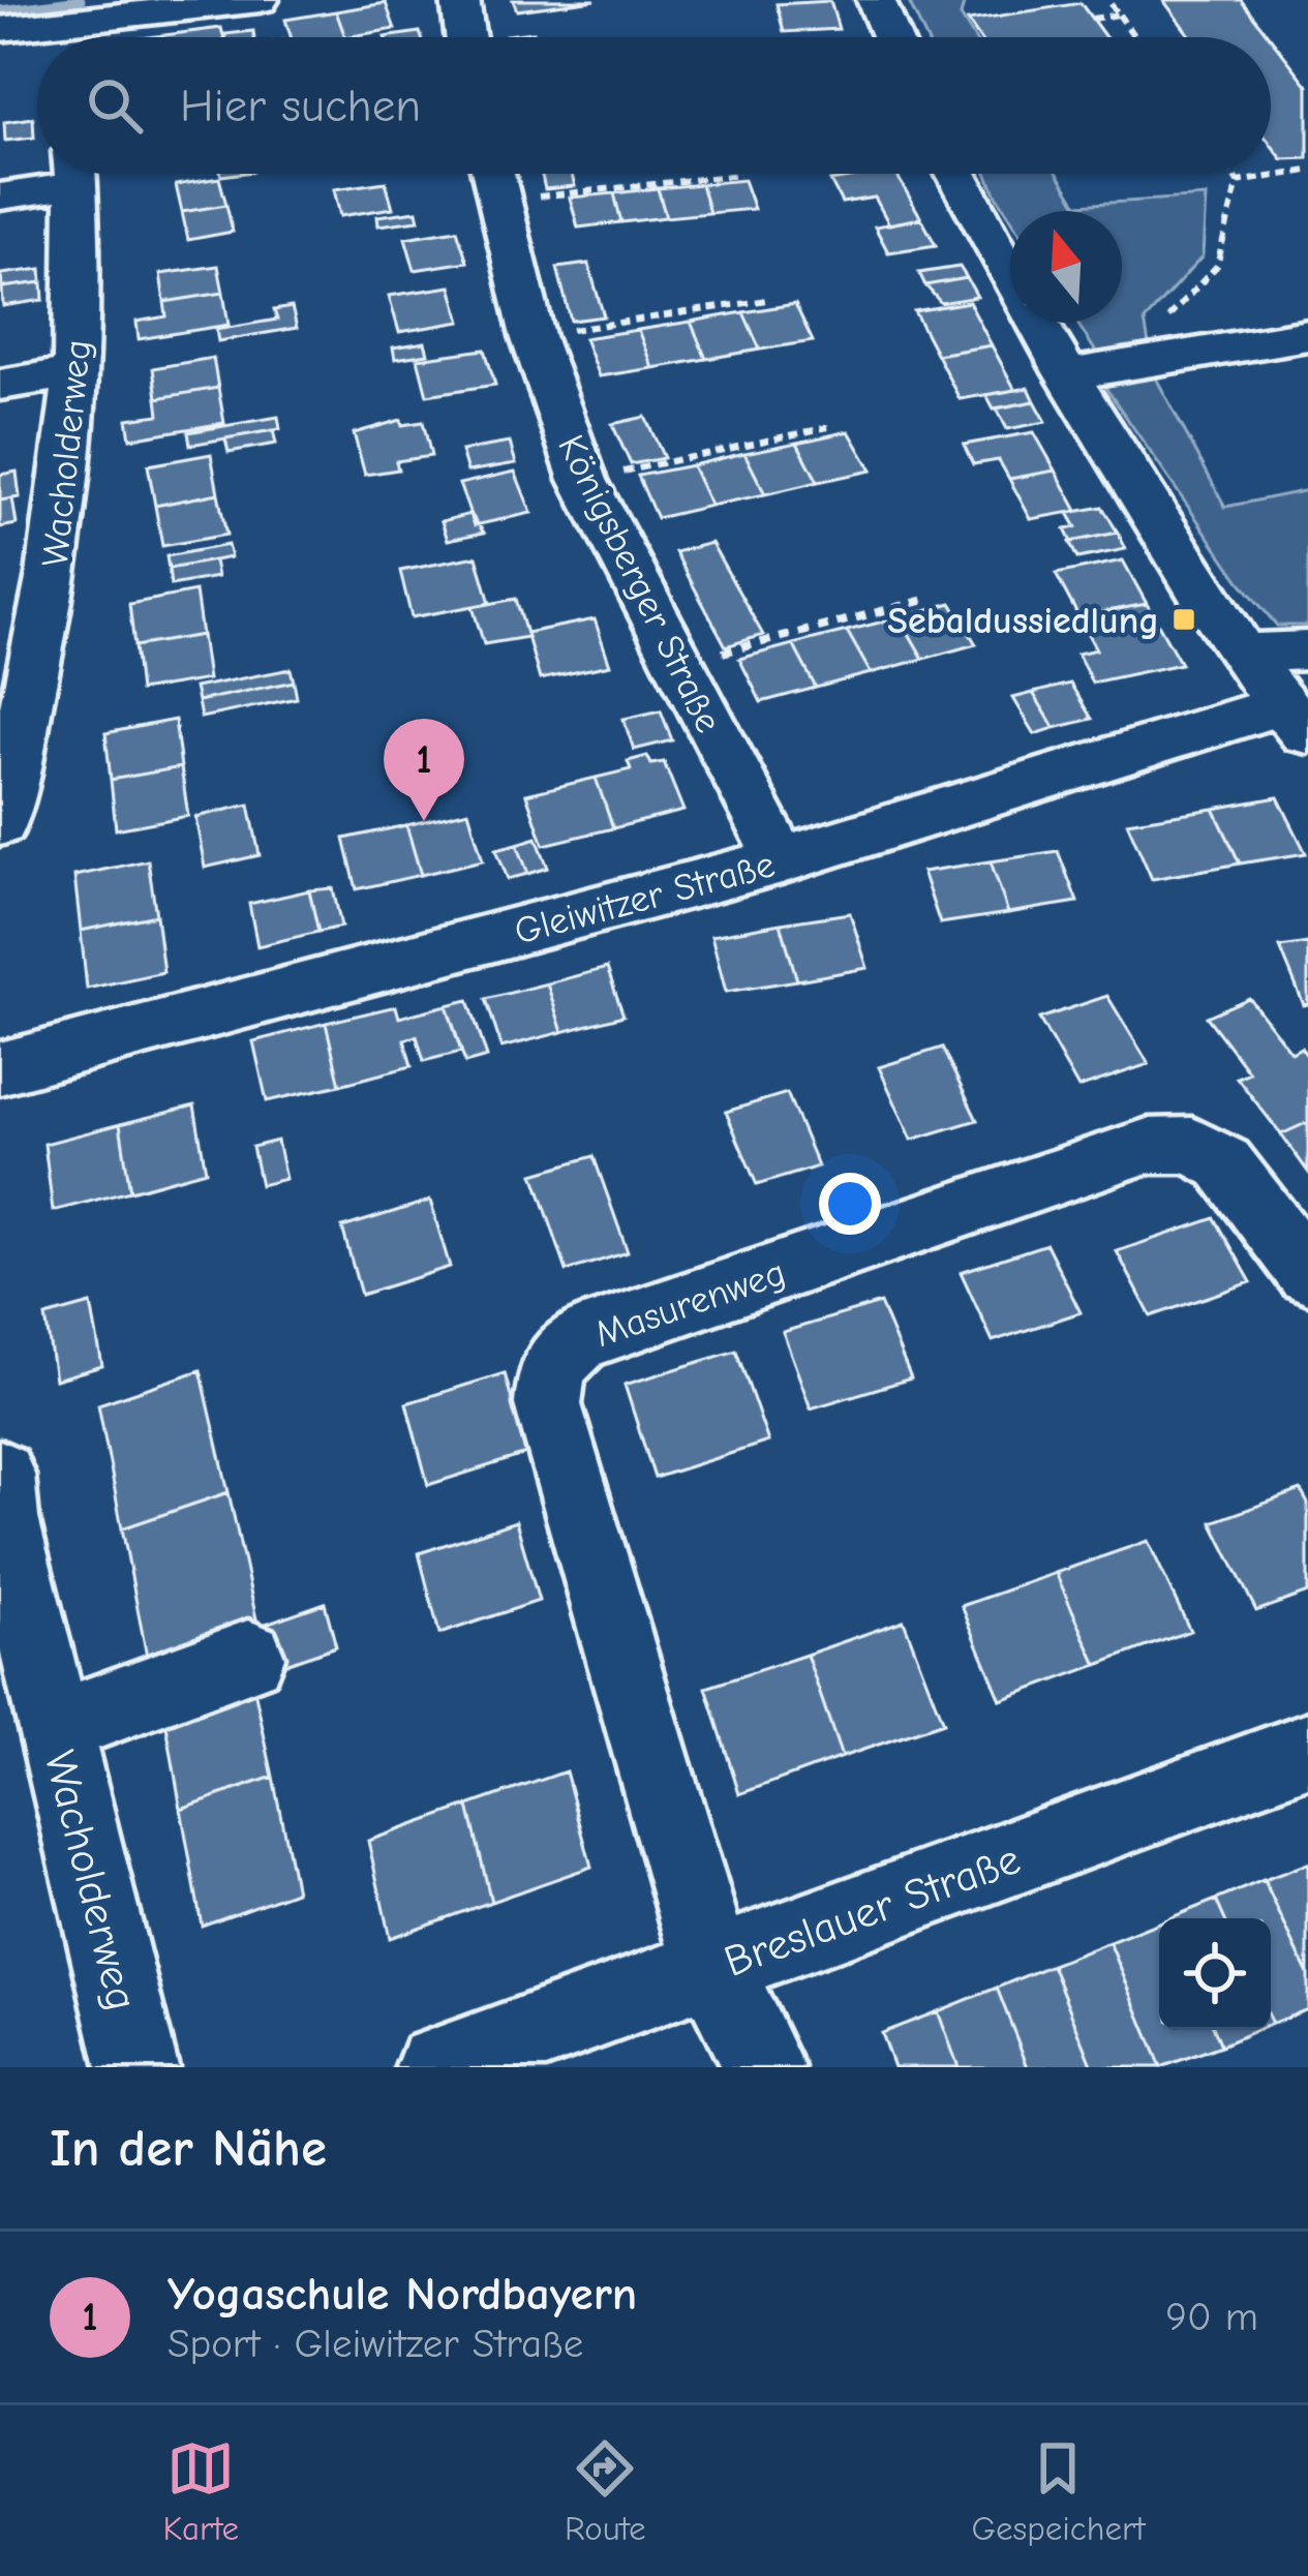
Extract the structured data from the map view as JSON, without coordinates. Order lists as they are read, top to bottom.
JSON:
{
  "streets": {
    "street": [
      "Wacholderweg",
      "Königsberger Straße",
      "Gleiwitzer Straße",
      "Masurenweg",
      "Breslauer Straße"
    ]
  },
  "crossings": [
    ["Königsberger Straße", "Gleiwitzer Straße"],
    ["Masurenweg", "Breslauer Straße"]
  ],
  "places": {
    "transit": ["Sebaldussiedlung"]
  },
  "north": "top",
  "page": {
    "search": "Hier suchen",
    "pins": "1",
    "heading": "In der Nähe",
    "list": [
      {
        "mark": "1",
        "name": "Yogaschule Nordbayern",
        "note": "Sport · Gleiwitzer Straße",
        "value": "90 m"
      }
    ],
    "nav": ["Karte", "Route", "Gespeichert"]
  }
}
